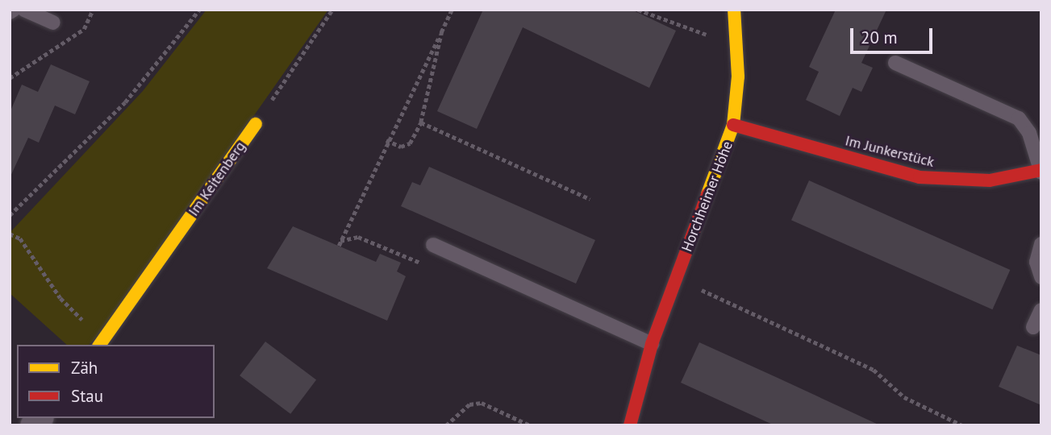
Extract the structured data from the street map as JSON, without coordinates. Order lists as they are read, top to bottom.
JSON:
{
  "streets": {
    "street": ["Im Junkerstück", "Im Keitenberg", "Horchheimer Höhe"]
  },
  "crossings": [
    ["Im Junkerstück", "Horchheimer Höhe"]
  ],
  "legend": ["Zäh", "Stau"],
  "scale_bar": "20 m"
}
